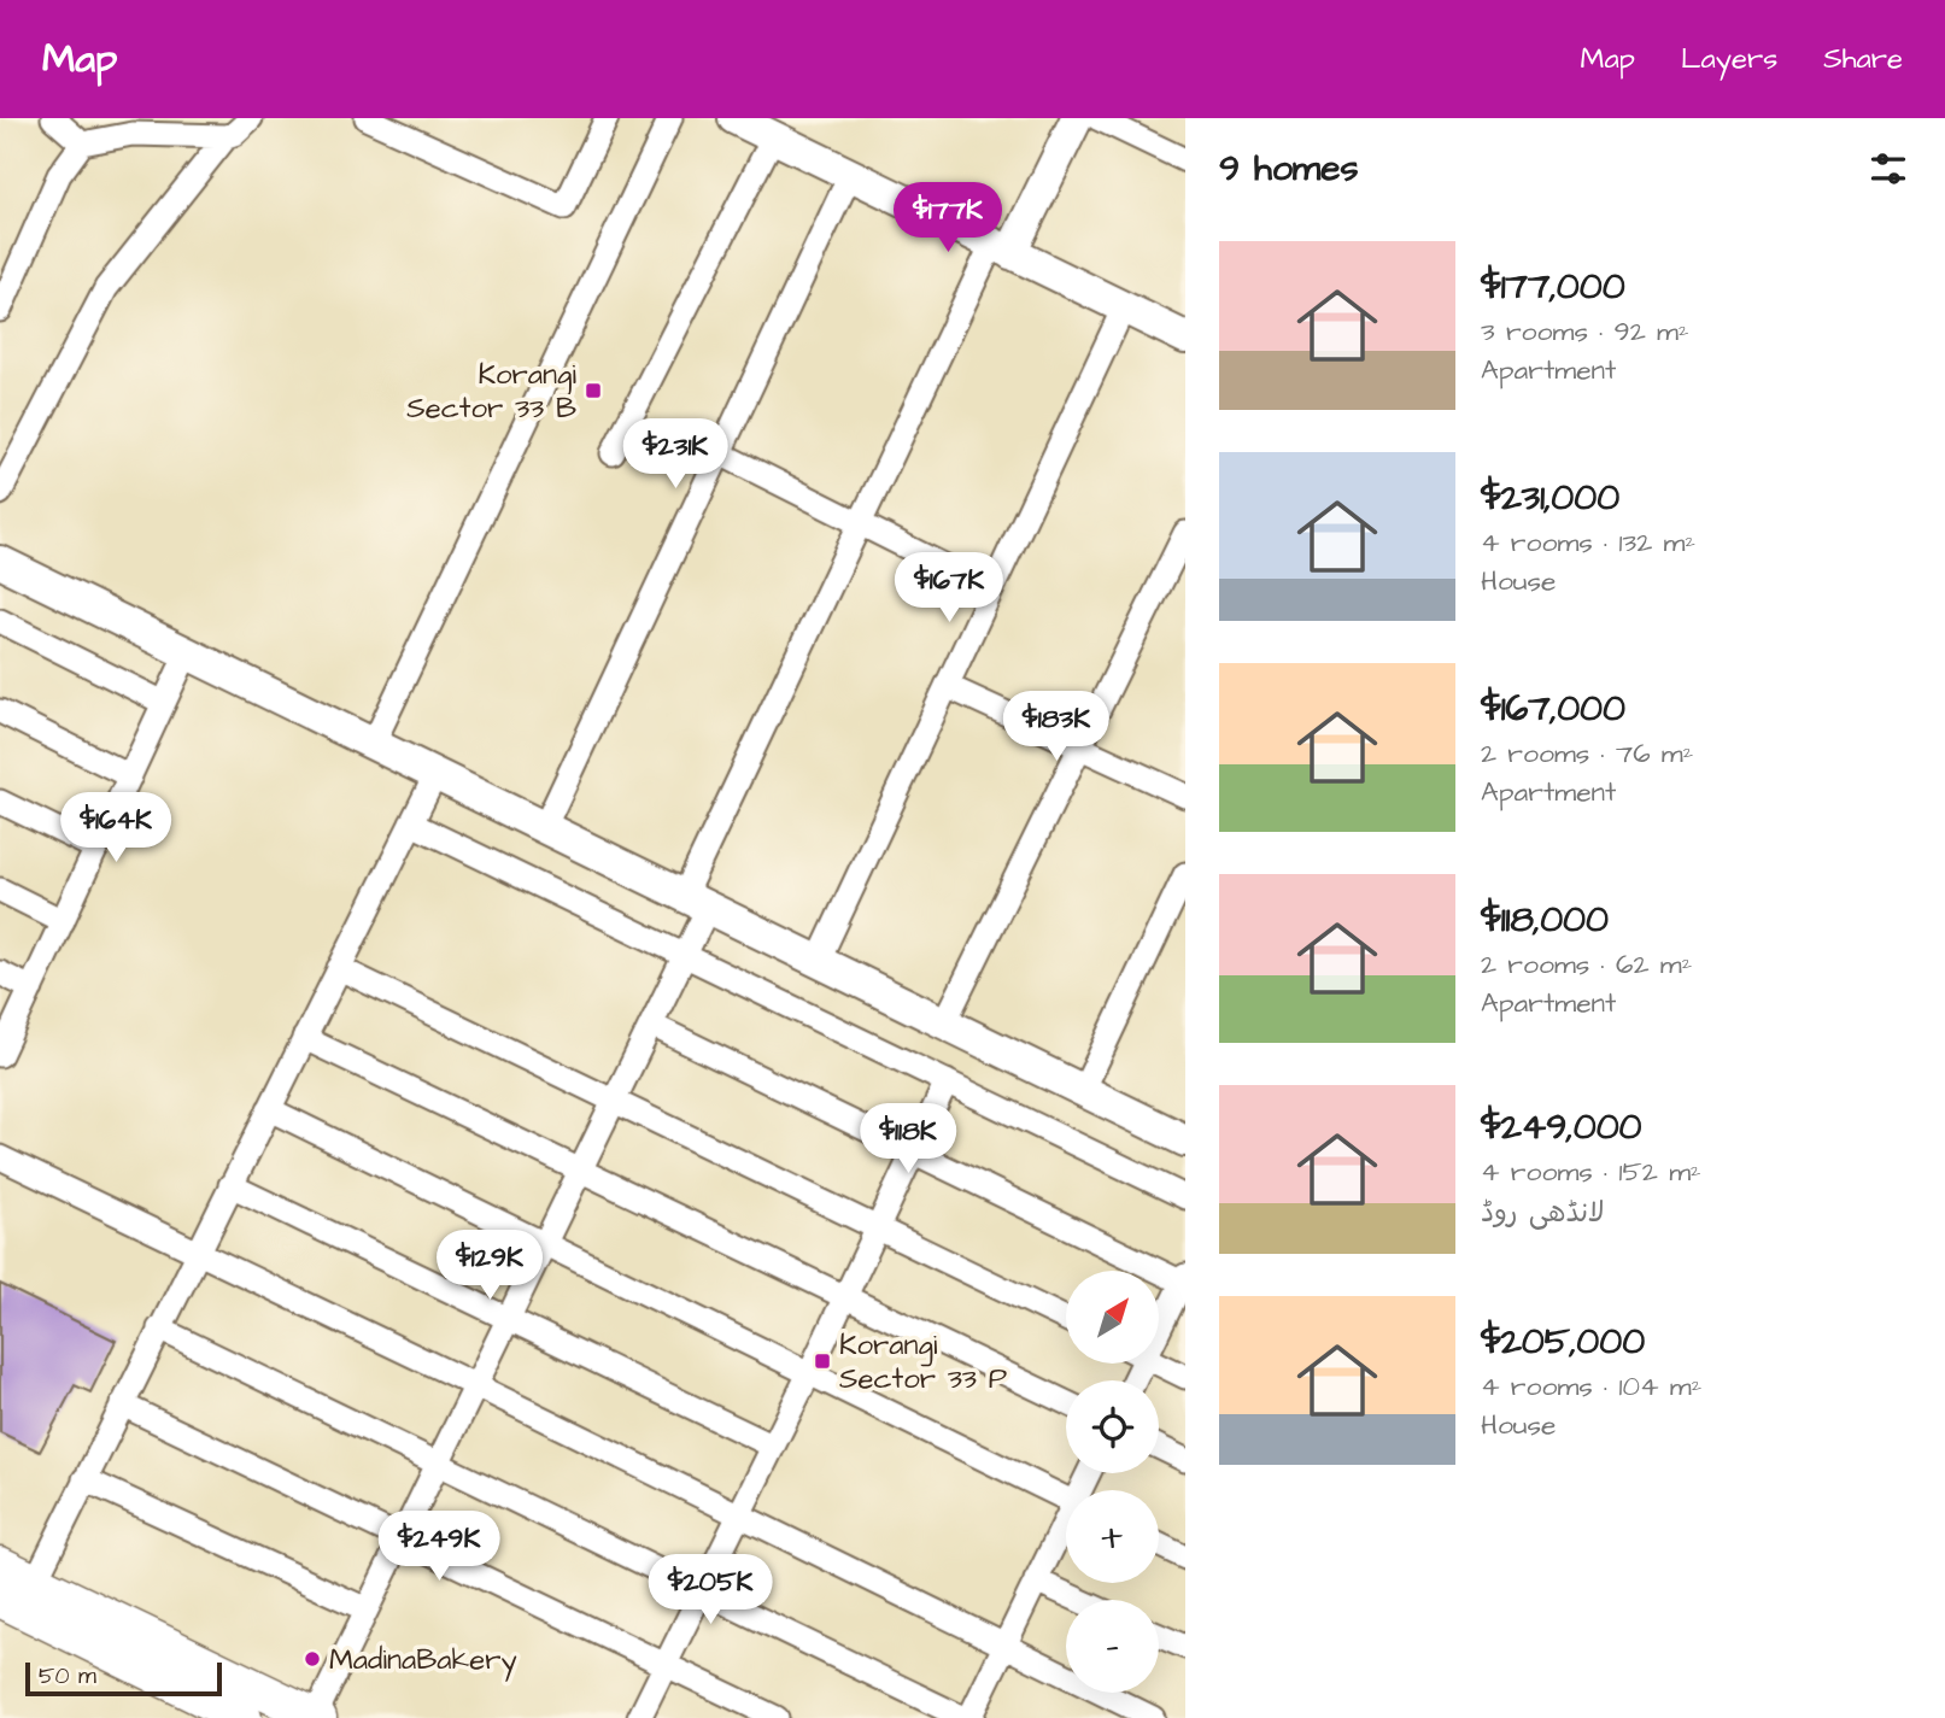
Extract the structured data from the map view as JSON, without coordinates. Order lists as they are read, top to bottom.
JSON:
{
  "places": {
    "transit": ["Korangi Sector 33 B", "Korangi Sector 33 P"],
    "other": ["MadinaBakery"]
  },
  "scale_bar": "50 m",
  "north": "top right",
  "page": {
    "header": "Map",
    "nav": ["Map", "Layers", "Share"],
    "heading": "9 homes",
    "price": [
      "$177K",
      "$231K",
      "$167K",
      "$183K",
      "$164K",
      "$118K",
      "$129K",
      "$249K",
      "$205K"
    ],
    "list": [
      {
        "name": "$177,000",
        "note": "3 rooms · 92 m² · Apartment"
      },
      {
        "name": "$231,000",
        "note": "4 rooms · 132 m² · House"
      },
      {
        "name": "$167,000",
        "note": "2 rooms · 76 m² · Apartment"
      },
      {
        "name": "$118,000",
        "note": "2 rooms · 62 m² · Apartment"
      },
      {
        "name": "$249,000",
        "note": "4 rooms · 152 m² · لانڈھی روڈ"
      },
      {
        "name": "$205,000",
        "note": "4 rooms · 104 m² · House"
      }
    ],
    "map_buttons": ["+", "−"],
    "scale": "50 m"
  }
}
